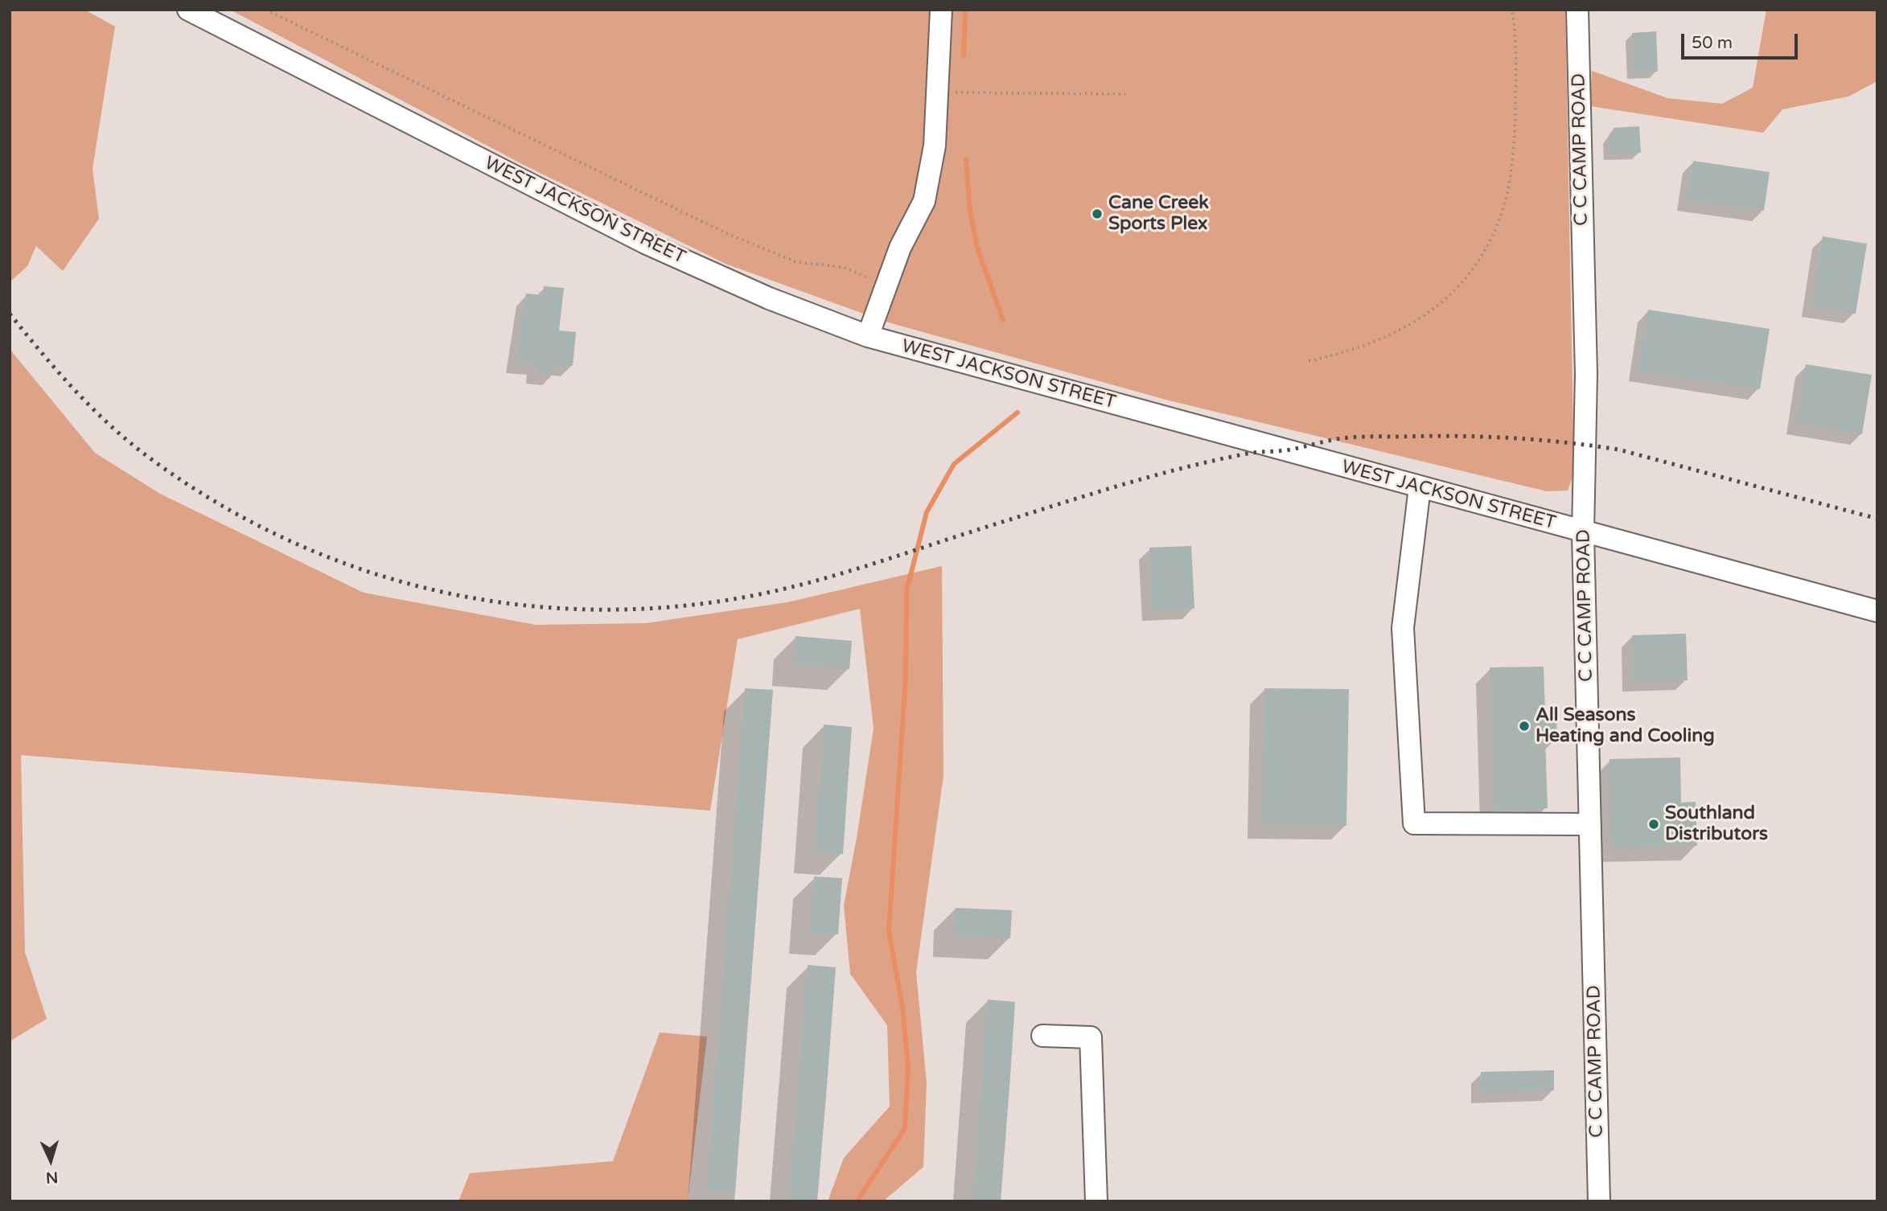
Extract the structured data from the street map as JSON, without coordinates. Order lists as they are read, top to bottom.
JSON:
{
  "streets": {
    "street": ["C C CAMP ROAD", "WEST JACKSON STREET"]
  },
  "crossings": [
    ["C C CAMP ROAD", "WEST JACKSON STREET"]
  ],
  "places": ["Cane Creek Sports Plex", "All Seasons Heating and Cooling", "Southland Distributors"],
  "scale_bar": "50 m",
  "north": "bottom"
}
